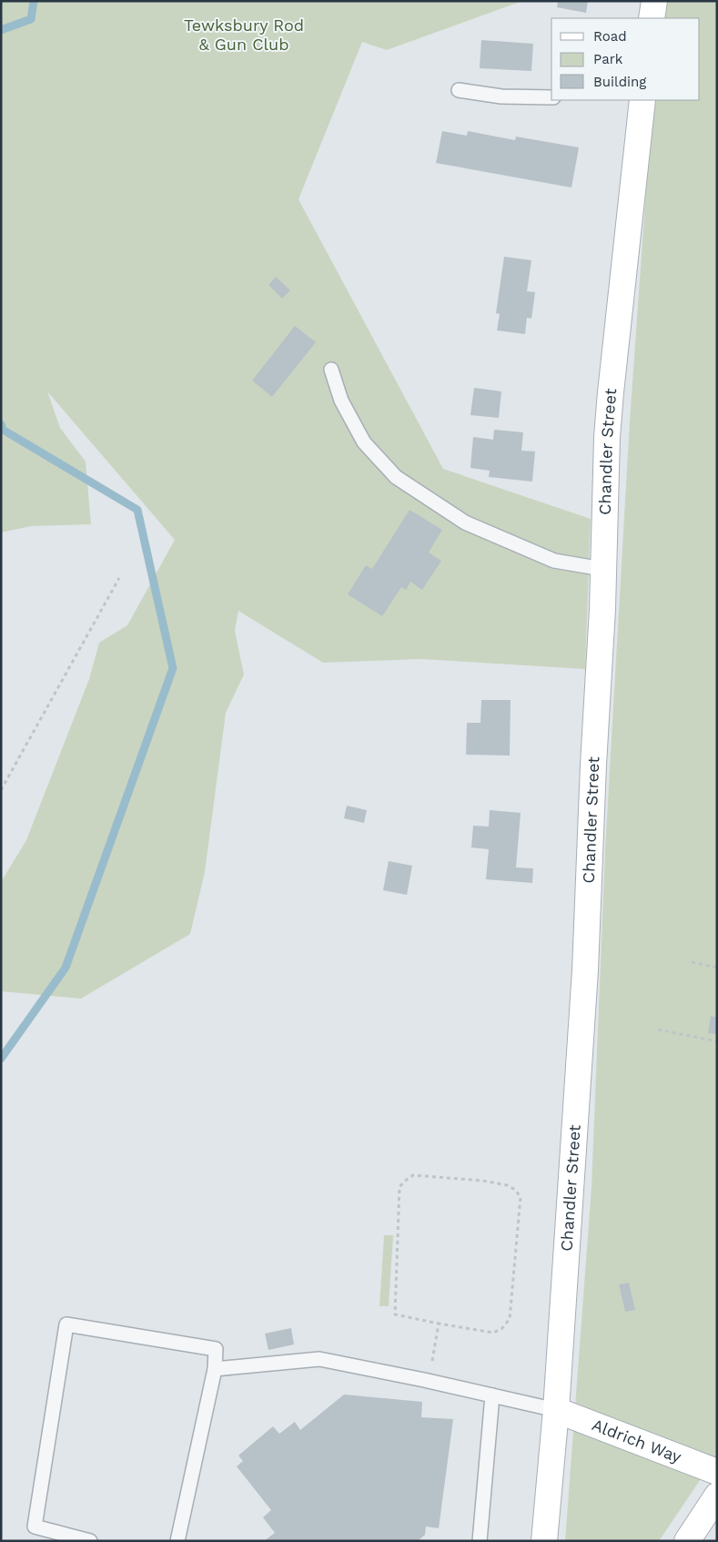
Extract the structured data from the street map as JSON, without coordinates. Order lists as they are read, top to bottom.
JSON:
{
  "streets": {
    "street": ["Chandler Street", "Aldrich Way"]
  },
  "crossings": [
    ["Chandler Street", "Aldrich Way"]
  ],
  "parks": ["Tewksbury Rod & Gun Club"],
  "legend": ["Road", "Park", "Building"]
}
